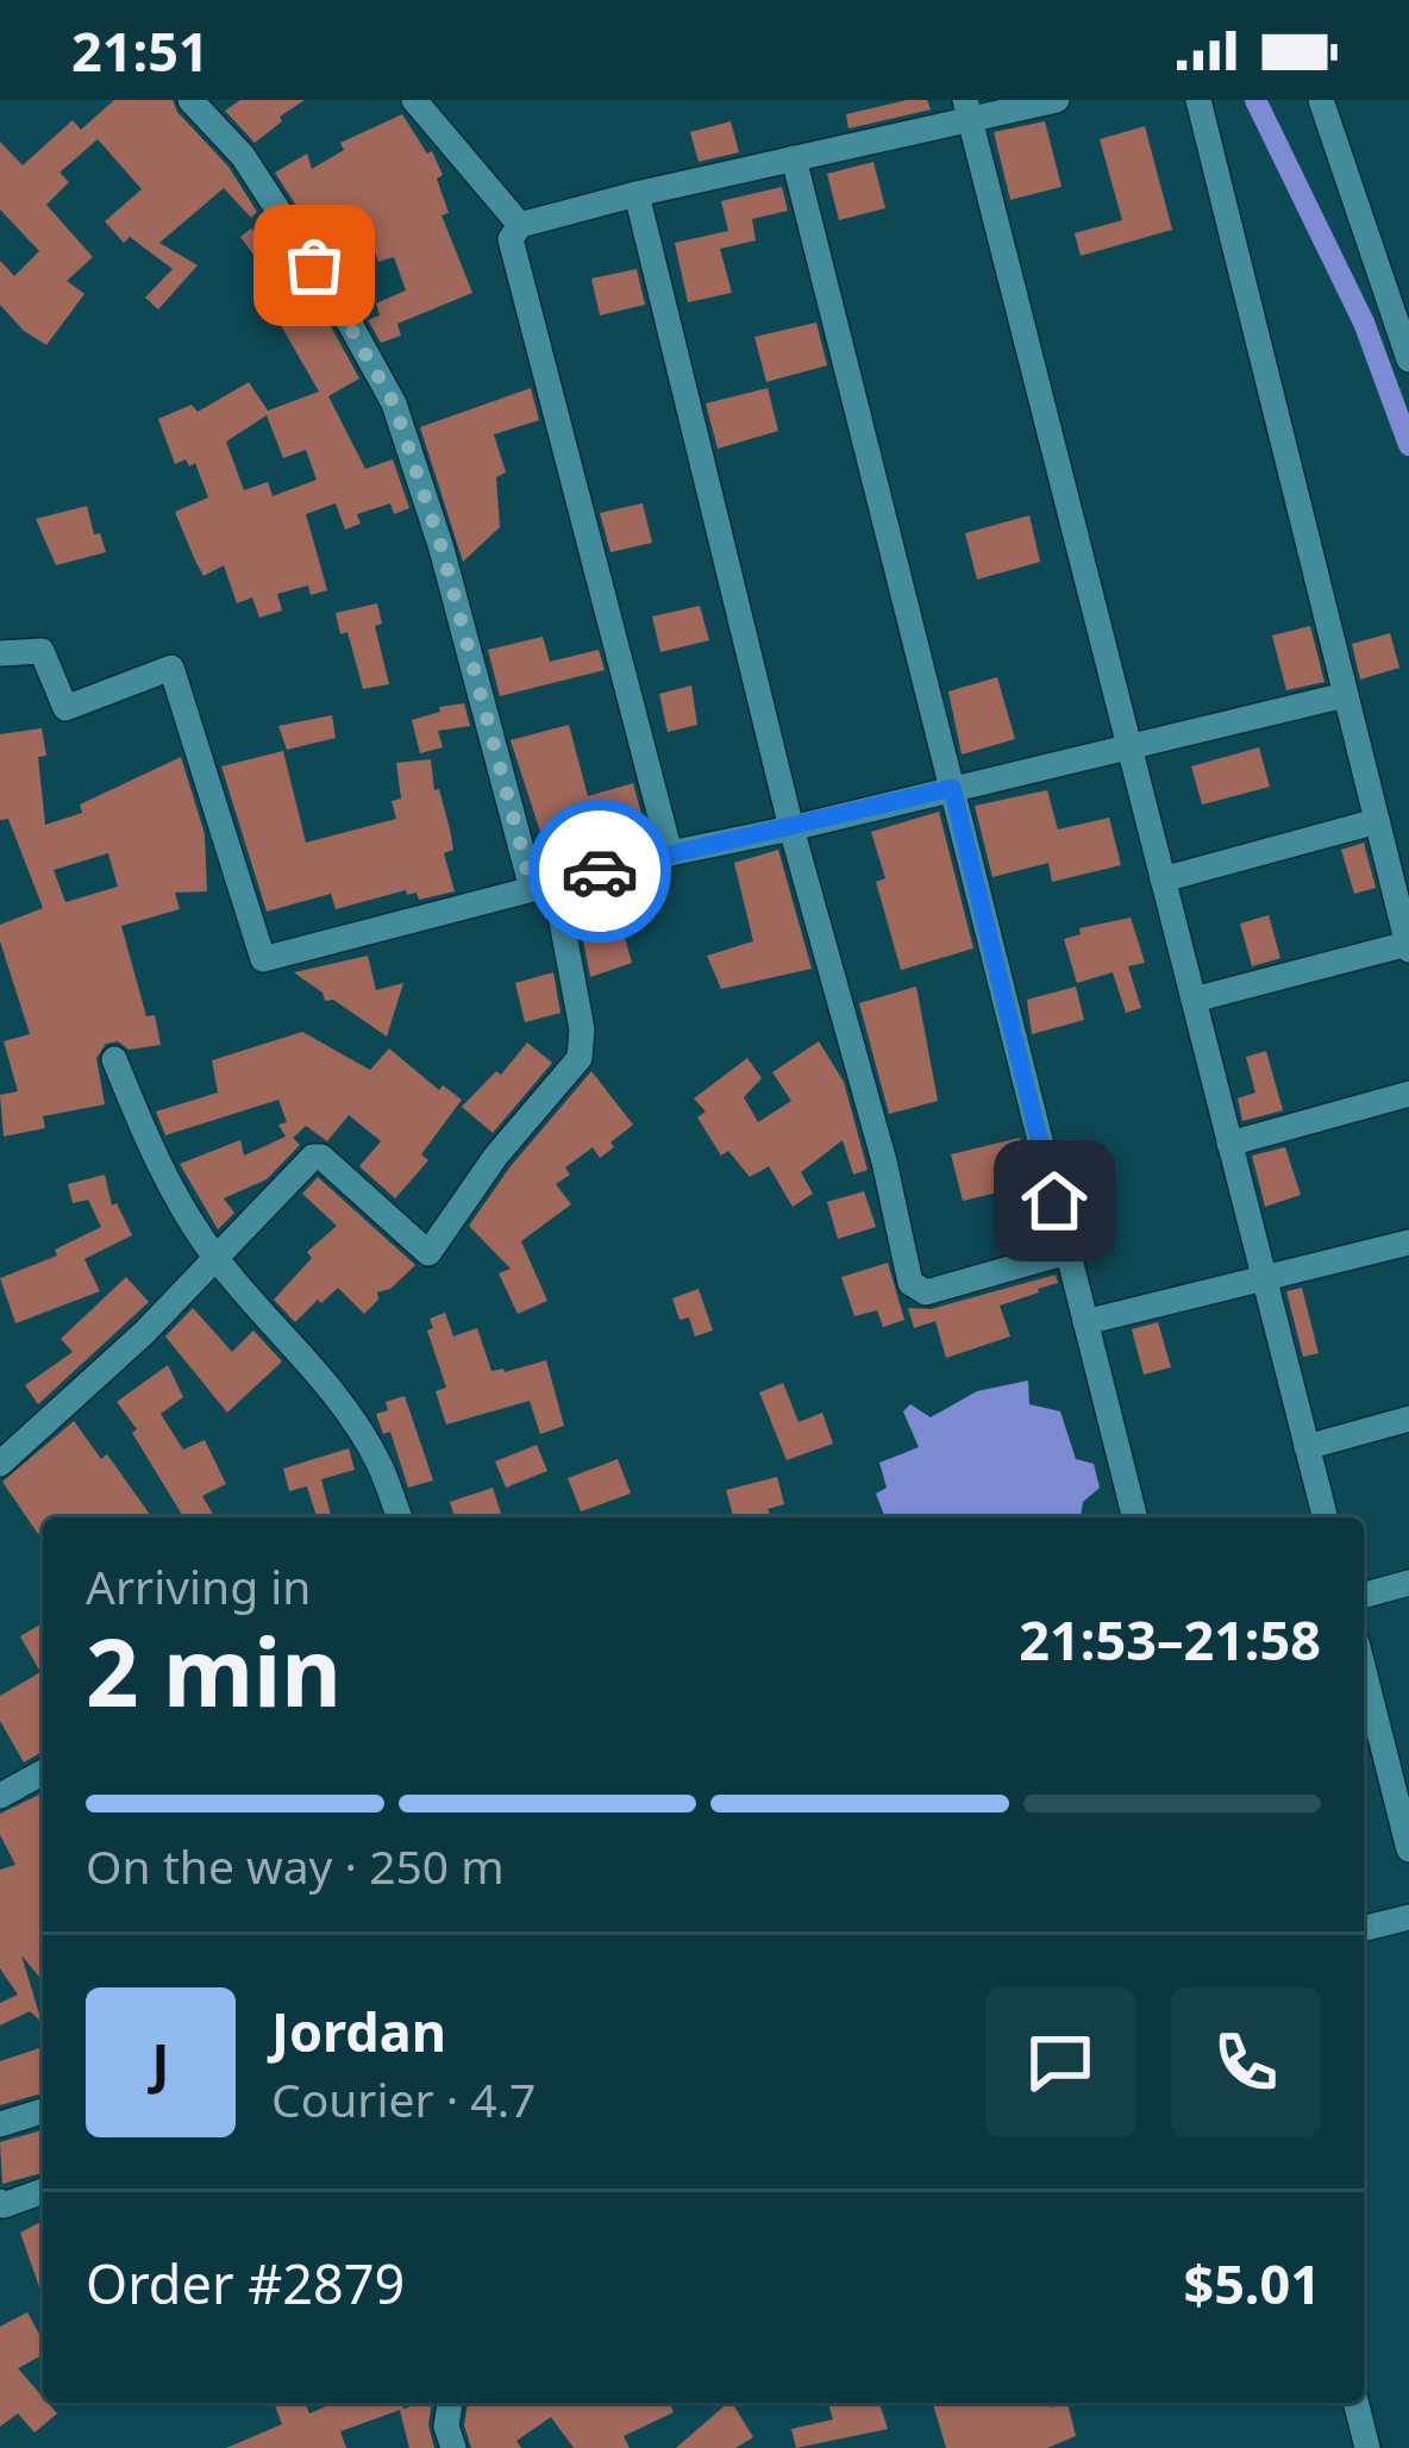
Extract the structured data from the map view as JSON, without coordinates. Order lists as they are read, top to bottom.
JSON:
{
  "page": {
    "status": "21:51",
    "heading": ["2 min", "Arriving in", "21:53–21:58"],
    "panel": [
      "Jordan",
      "Courier · 4.7",
      "Order #2879",
      "$5.01"
    ],
    "bar": "On the way · 250 m",
    "round": "J"
  }
}
